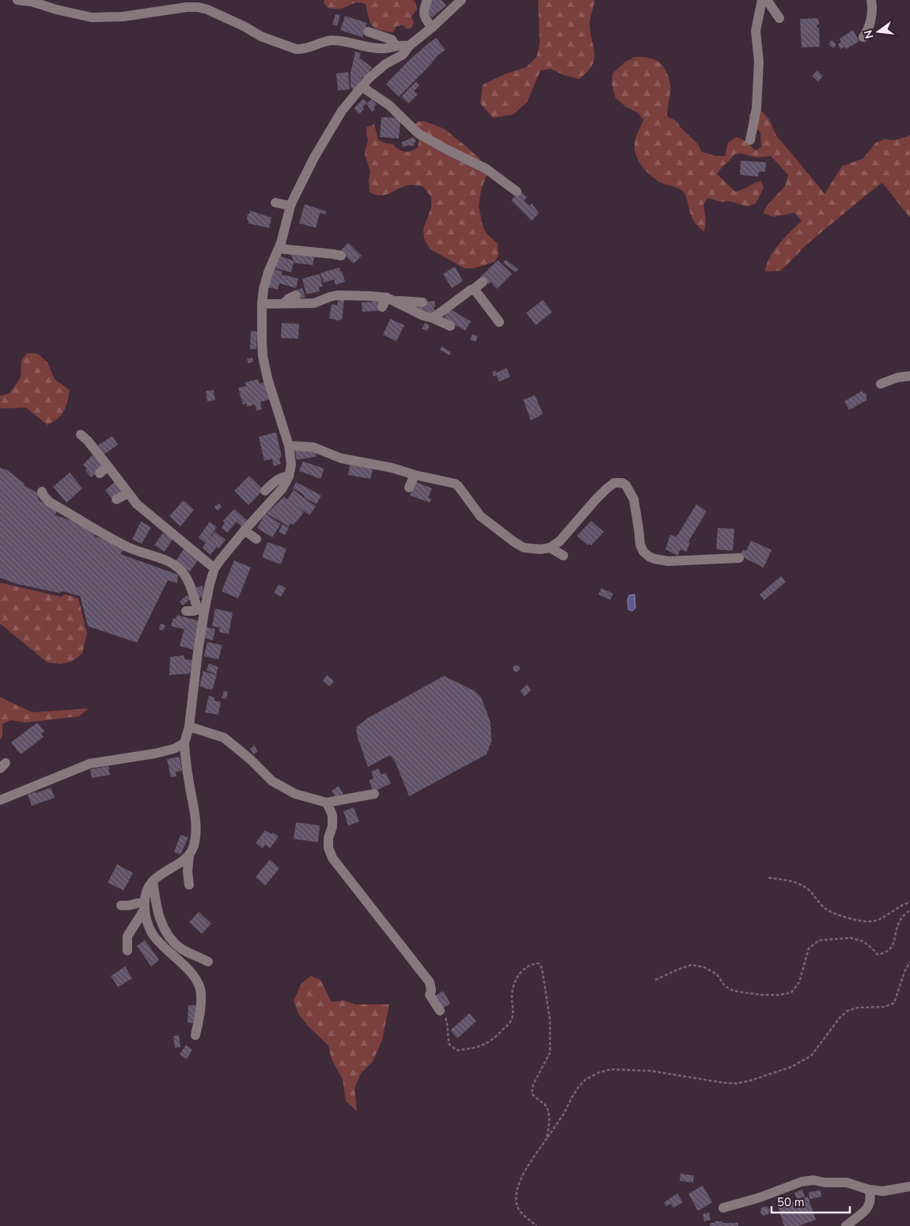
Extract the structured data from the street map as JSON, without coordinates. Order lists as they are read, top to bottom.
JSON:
{
  "scale_bar": "50 m",
  "north": "left"
}
